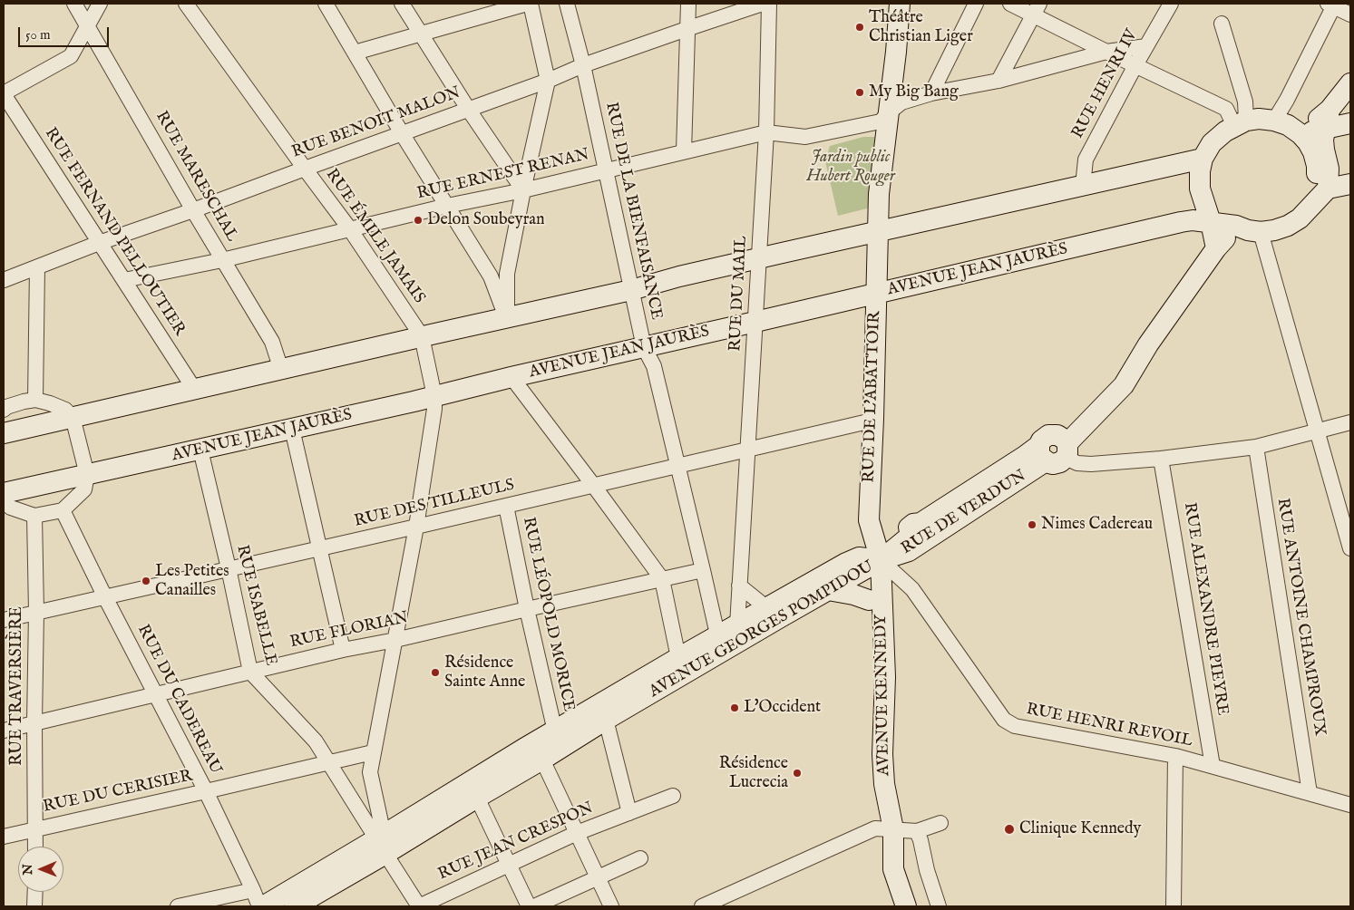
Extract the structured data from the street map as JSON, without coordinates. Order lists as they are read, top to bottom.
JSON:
{
  "streets": {
    "main road": [
      "AVENUE JEAN JAURÈS",
      "RUE DE L'ABATTOIR",
      "RUE DE VERDUN",
      "AVENUE GEORGES POMPIDOU",
      "AVENUE KENNEDY"
    ],
    "street": [
      "RUE HENRI IV",
      "RUE BENOIT MALON",
      "RUE ERNEST RENAN",
      "RUE MARESCHAL",
      "RUE DE LA BIENFAISANCE",
      "RUE FERNAND PELLOUTIER",
      "RUE ÉMILE JAMAIS",
      "RUE DU MAIL",
      "RUE DES TILLEULS",
      "RUE ISABELLE",
      "RUE ALEXANDRE PIEYRE",
      "RUE LÉOPOLD MORICE",
      "RUE ANTOINE CHAMPROUX",
      "RUE FLORIAN",
      "RUE TRAVERSIÈRE",
      "RUE DU CADEREAU",
      "RUE HENRI REVOIL",
      "RUE DU CERISIER",
      "RUE JEAN CRESPON"
    ]
  },
  "crossings": [
    ["RUE HENRI IV", "RUE ERNEST RENAN"],
    ["RUE BENOIT MALON", "RUE MARESCHAL"],
    ["RUE BENOIT MALON", "RUE DE LA BIENFAISANCE"],
    ["RUE BENOIT MALON", "RUE FERNAND PELLOUTIER"],
    ["RUE BENOIT MALON", "RUE ÉMILE JAMAIS"],
    ["RUE ERNEST RENAN", "RUE MARESCHAL"],
    ["RUE ERNEST RENAN", "RUE DE LA BIENFAISANCE"],
    ["RUE ERNEST RENAN", "RUE FERNAND PELLOUTIER"],
    ["RUE ERNEST RENAN", "RUE ÉMILE JAMAIS"],
    ["RUE ERNEST RENAN", "RUE DU MAIL"],
    ["RUE ERNEST RENAN", "RUE DE L'ABATTOIR"],
    ["RUE DE LA BIENFAISANCE", "AVENUE JEAN JAURÈS"],
    ["RUE DE LA BIENFAISANCE", "RUE DES TILLEULS"],
    ["RUE DE LA BIENFAISANCE", "AVENUE GEORGES POMPIDOU"],
    ["RUE DE LA BIENFAISANCE", "RUE FLORIAN"],
    ["AVENUE JEAN JAURÈS", "RUE DU MAIL"],
    ["AVENUE JEAN JAURÈS", "RUE DE L'ABATTOIR"],
    ["AVENUE JEAN JAURÈS", "RUE DE VERDUN"],
    ["AVENUE JEAN JAURÈS", "RUE ISABELLE"],
    ["RUE DU MAIL", "RUE DES TILLEULS"],
    ["RUE DU MAIL", "AVENUE GEORGES POMPIDOU"],
    ["RUE DE L'ABATTOIR", "RUE DES TILLEULS"],
    ["RUE DE L'ABATTOIR", "RUE DE VERDUN"],
    ["RUE DE L'ABATTOIR", "AVENUE GEORGES POMPIDOU"],
    ["RUE DE L'ABATTOIR", "AVENUE KENNEDY"],
    ["RUE DE L'ABATTOIR", "RUE HENRI REVOIL"],
    ["RUE DES TILLEULS", "RUE ISABELLE"],
    ["RUE DES TILLEULS", "RUE LÉOPOLD MORICE"],
    ["RUE DES TILLEULS", "RUE TRAVERSIÈRE"],
    ["RUE DES TILLEULS", "RUE DU CADEREAU"],
    ["RUE DE VERDUN", "AVENUE GEORGES POMPIDOU"],
    ["RUE DE VERDUN", "AVENUE KENNEDY"],
    ["RUE DE VERDUN", "RUE HENRI REVOIL"],
    ["RUE ISABELLE", "AVENUE GEORGES POMPIDOU"],
    ["RUE ISABELLE", "RUE FLORIAN"],
    ["RUE ISABELLE", "RUE DU CERISIER"],
    ["RUE ISABELLE", "RUE JEAN CRESPON"],
    ["RUE ALEXANDRE PIEYRE", "RUE HENRI REVOIL"],
    ["RUE LÉOPOLD MORICE", "AVENUE GEORGES POMPIDOU"],
    ["RUE LÉOPOLD MORICE", "RUE FLORIAN"],
    ["RUE ANTOINE CHAMPROUX", "RUE HENRI REVOIL"],
    ["AVENUE GEORGES POMPIDOU", "AVENUE KENNEDY"],
    ["AVENUE GEORGES POMPIDOU", "RUE DU CADEREAU"],
    ["AVENUE GEORGES POMPIDOU", "RUE HENRI REVOIL"],
    ["RUE FLORIAN", "RUE TRAVERSIÈRE"],
    ["RUE FLORIAN", "RUE DU CADEREAU"],
    ["RUE TRAVERSIÈRE", "RUE DU CERISIER"],
    ["AVENUE KENNEDY", "RUE HENRI REVOIL"],
    ["RUE DU CADEREAU", "RUE DU CERISIER"]
  ],
  "parks": ["Jardin public Hubert Rouger"],
  "places": [
    "Théâtre Christian Liger",
    "My Big Bang",
    "Delon Soubeyran",
    "Nimes Cadereau",
    "Les Petites Canailles",
    "Résidence Sainte Anne",
    "L'Occident",
    "Résidence Lucrecia",
    "Clinique Kennedy"
  ],
  "scale_bar": "50 m",
  "north": "left"
}
